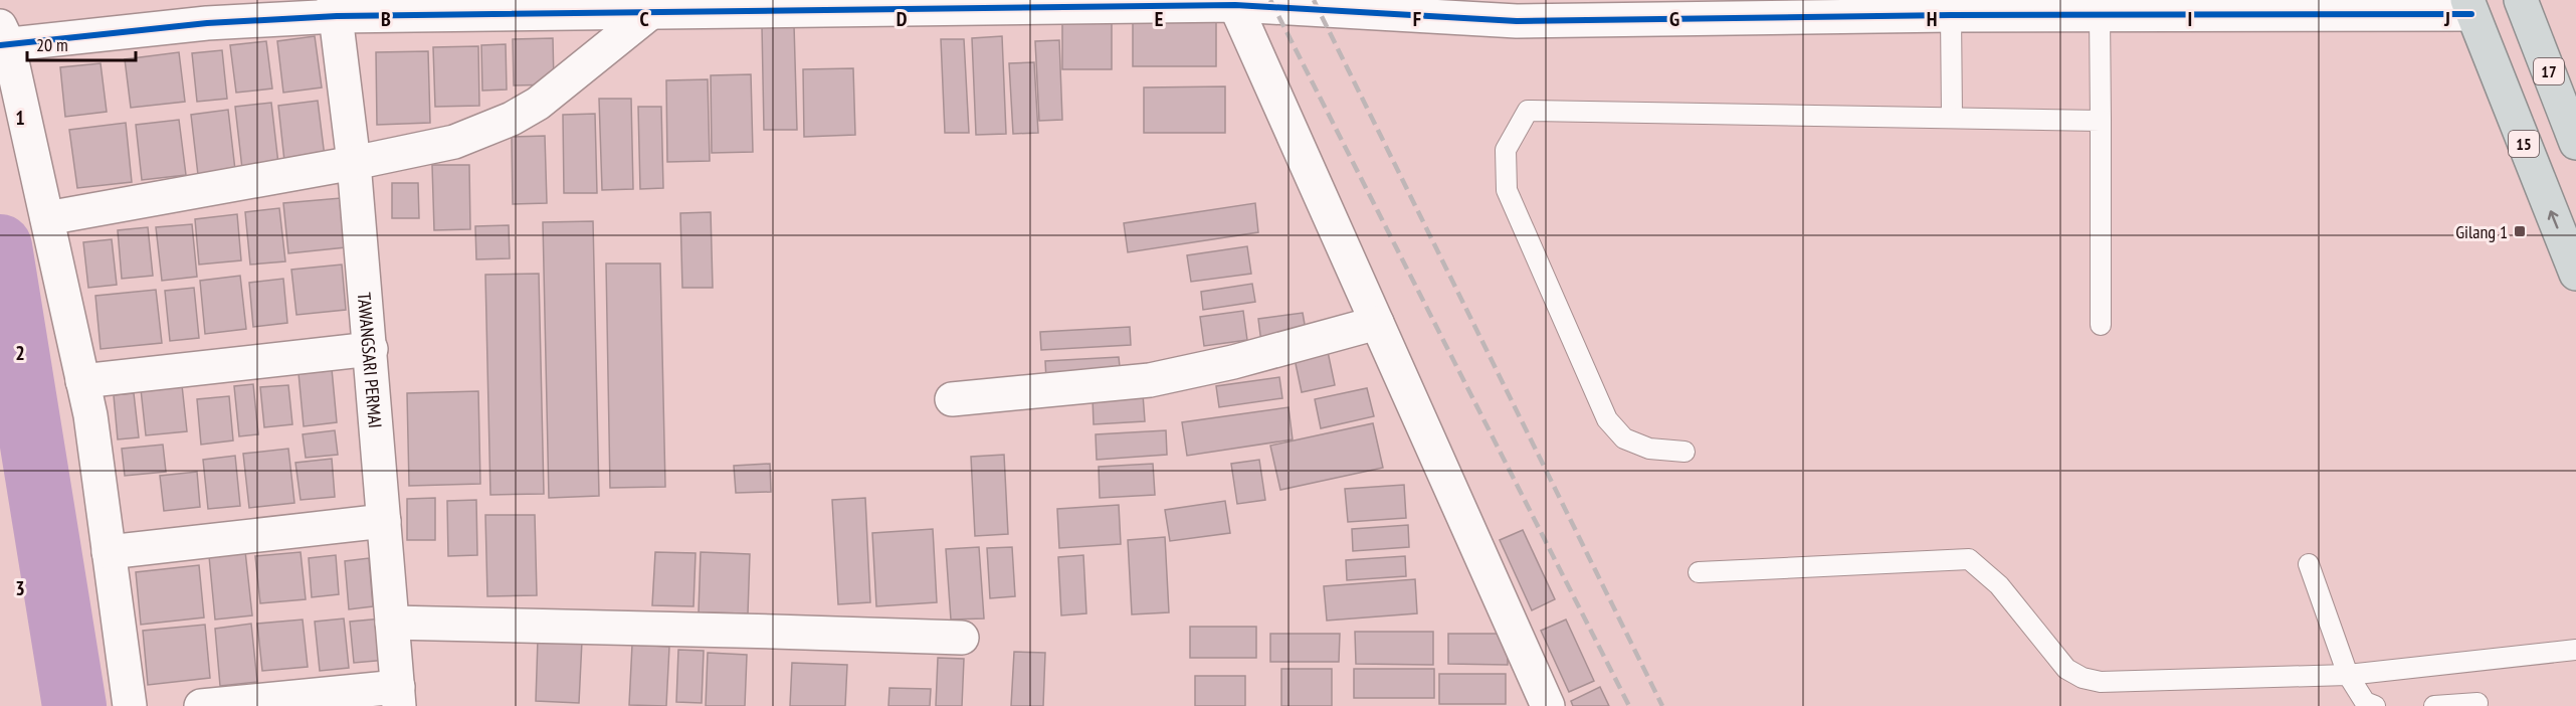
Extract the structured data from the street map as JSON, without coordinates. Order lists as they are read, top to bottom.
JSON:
{
  "streets": {
    "highway": ["17", "15"],
    "street": ["TAWANGSARI PERMAI"]
  },
  "places": {
    "transit": ["Gilang 1"]
  },
  "scale_bar": "20 m",
  "grid": {
    "columns": [
      "B",
      "C",
      "D",
      "E",
      "F",
      "G",
      "H",
      "I",
      "J"
    ],
    "rows": ["1", "2", "3"]
  }
}
